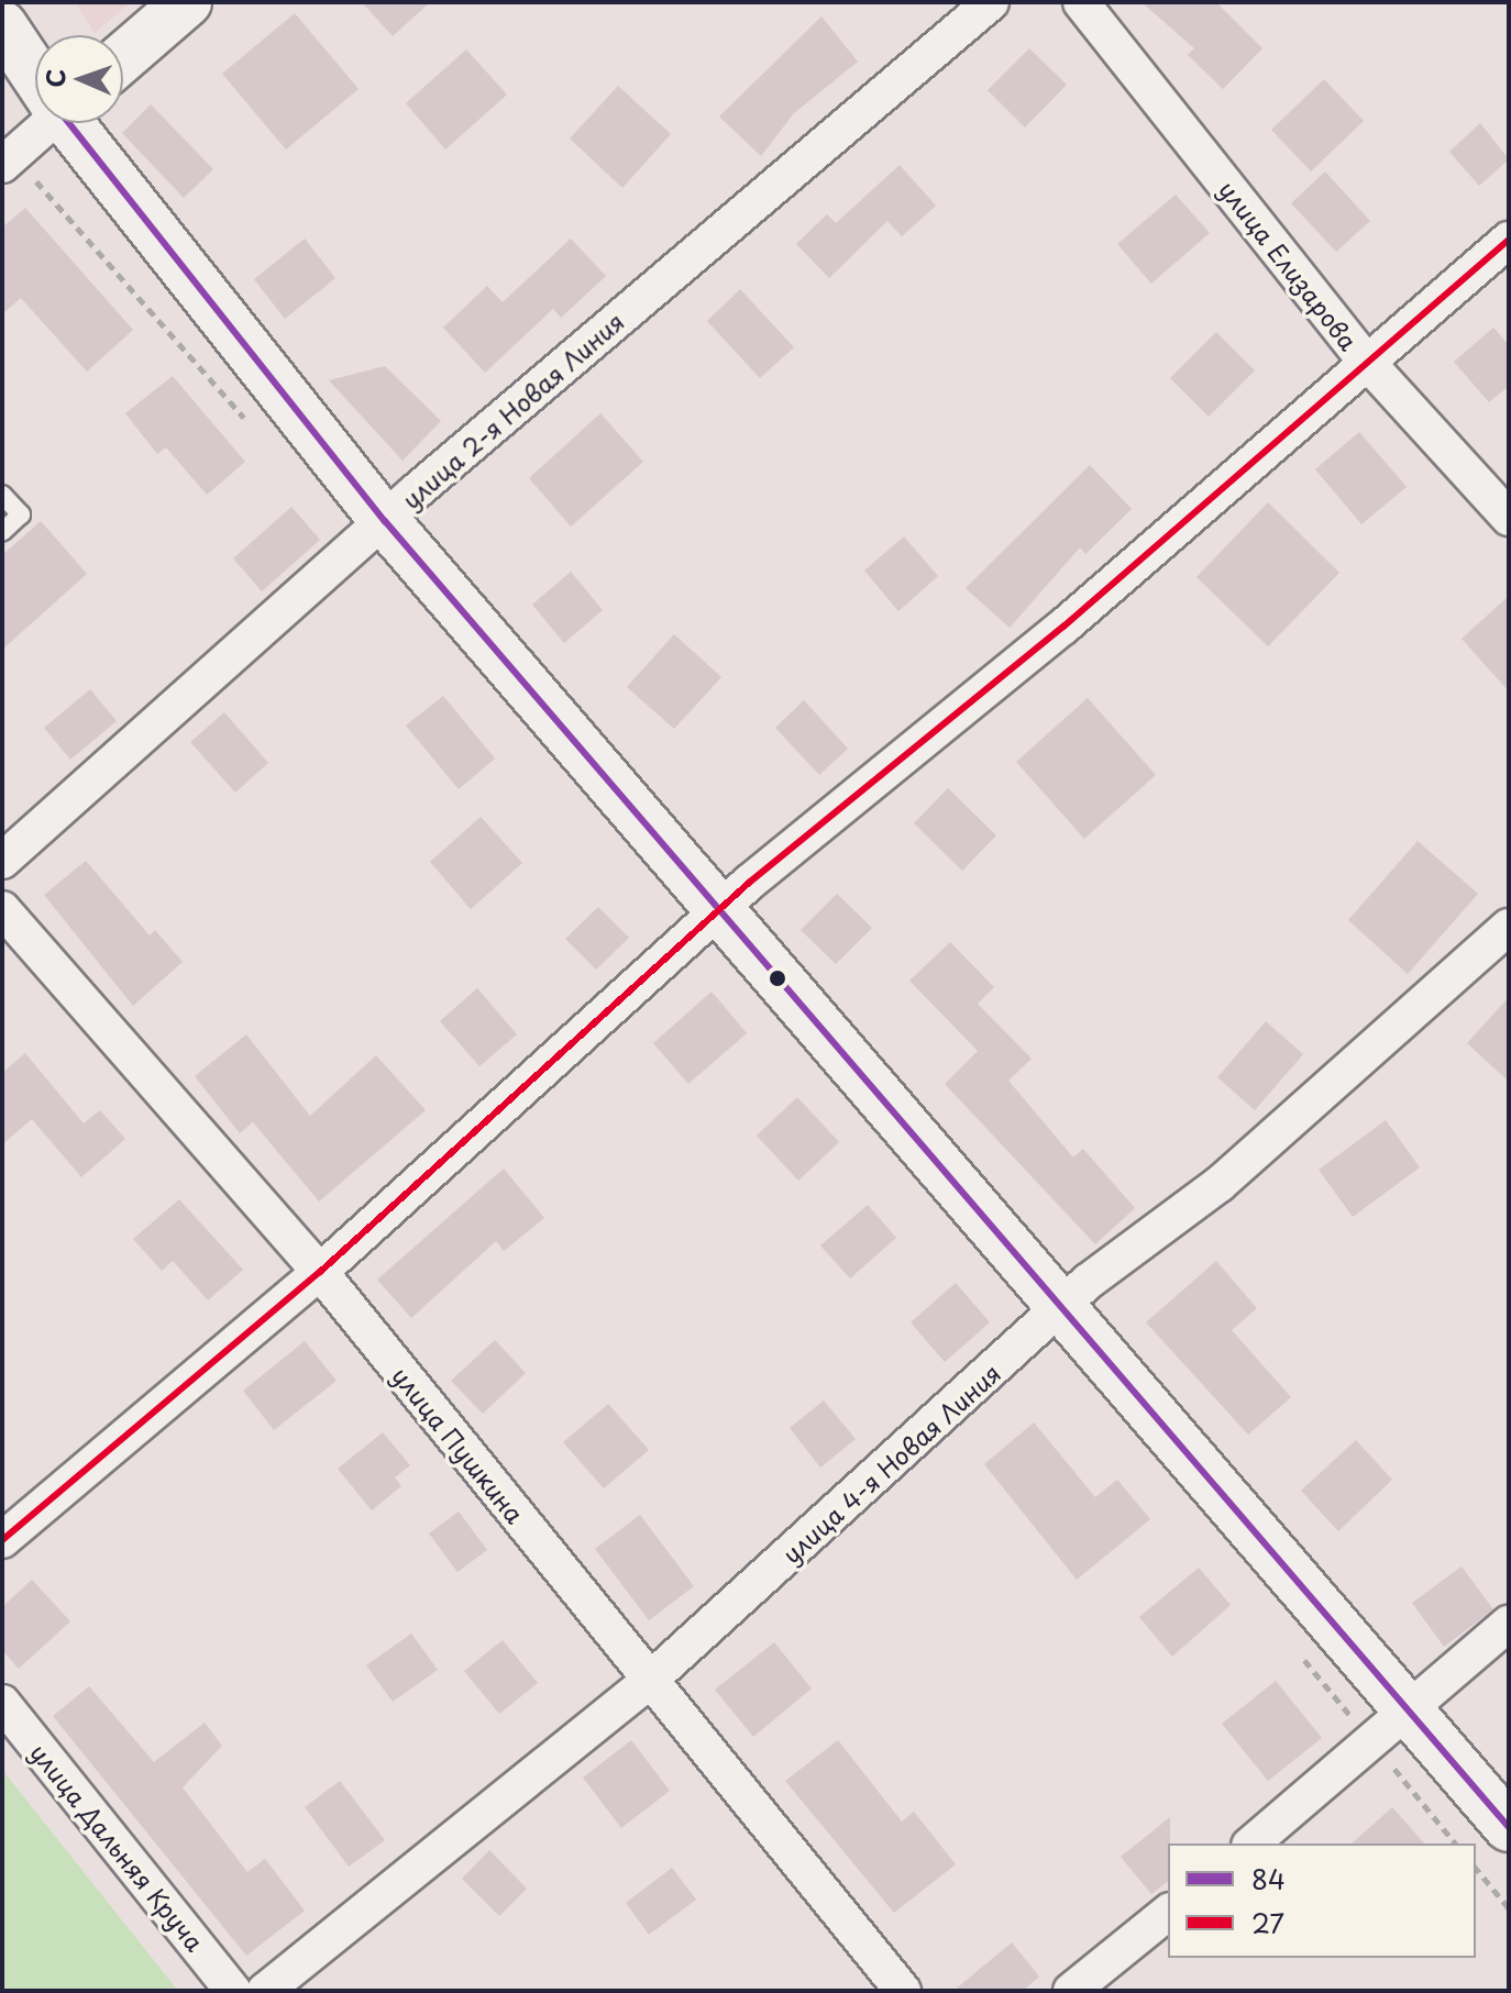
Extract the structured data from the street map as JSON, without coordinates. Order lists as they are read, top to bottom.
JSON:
{
  "streets": {
    "street": [
      "улица Елизарова",
      "улица 2-я Новая Линия",
      "улица Пушкина",
      "улица 4-я Новая Линия",
      "улица Дальняя Круча"
    ]
  },
  "crossings": [
    ["улица Пушкина", "улица 4-я Новая Линия"]
  ],
  "lines": ["transit line 84", "transit line 27"],
  "legend": ["84", "27"],
  "north": "left"
}
